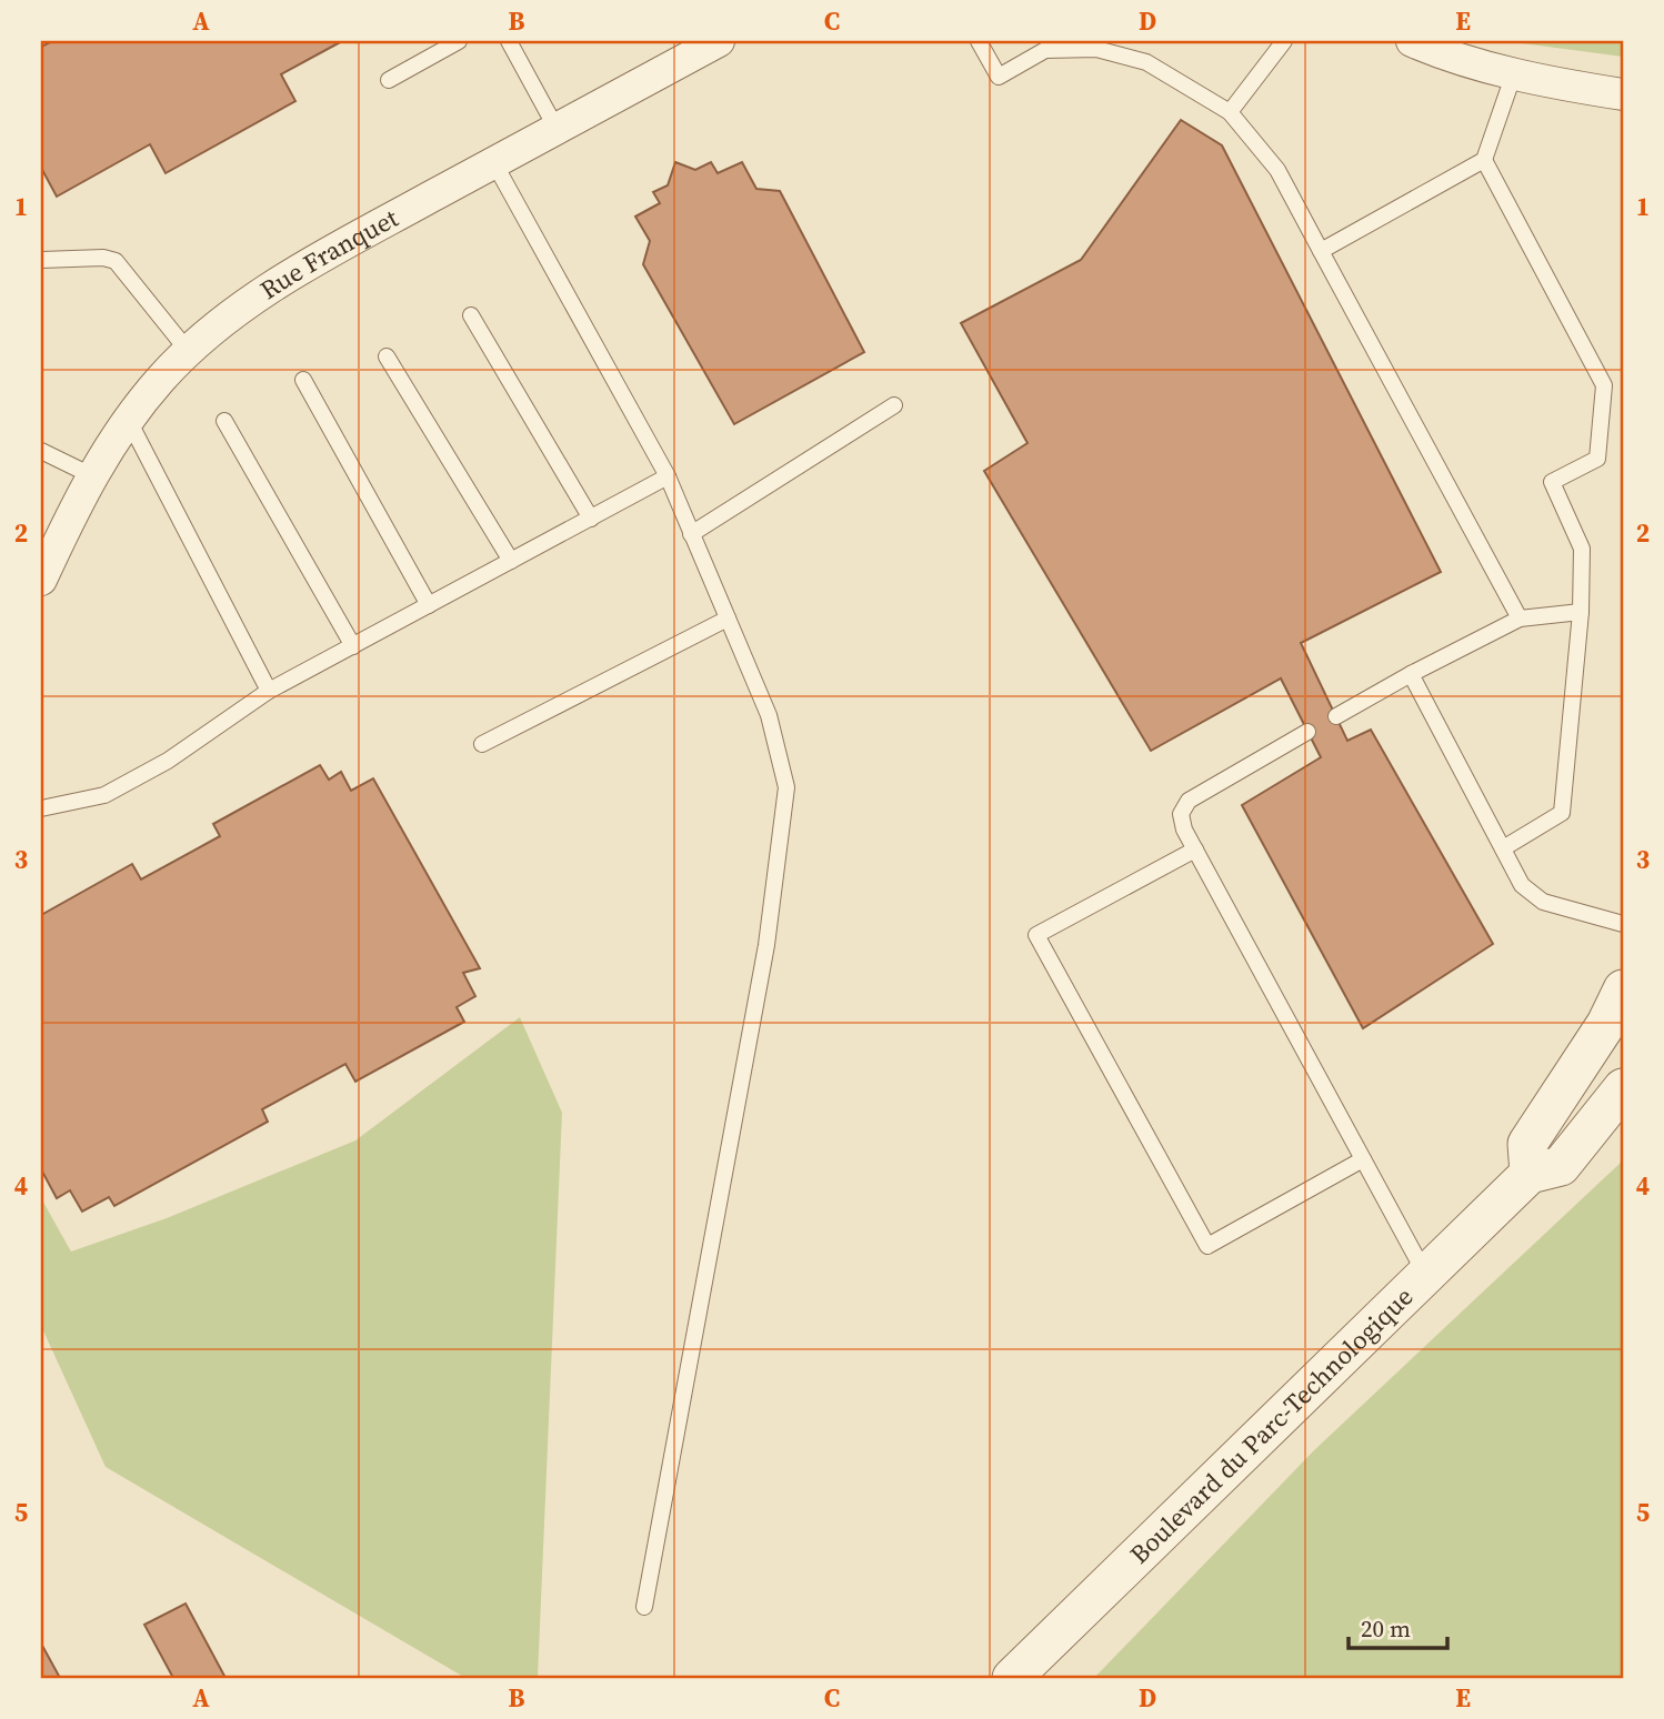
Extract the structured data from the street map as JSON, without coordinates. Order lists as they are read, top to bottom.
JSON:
{
  "streets": {
    "street": ["Rue Franquet", "Boulevard du Parc-Technologique"]
  },
  "scale_bar": "20 m",
  "grid": {
    "columns": [
      "A",
      "B",
      "C",
      "D",
      "E"
    ],
    "rows": [
      "1",
      "2",
      "3",
      "4",
      "5"
    ]
  }
}
